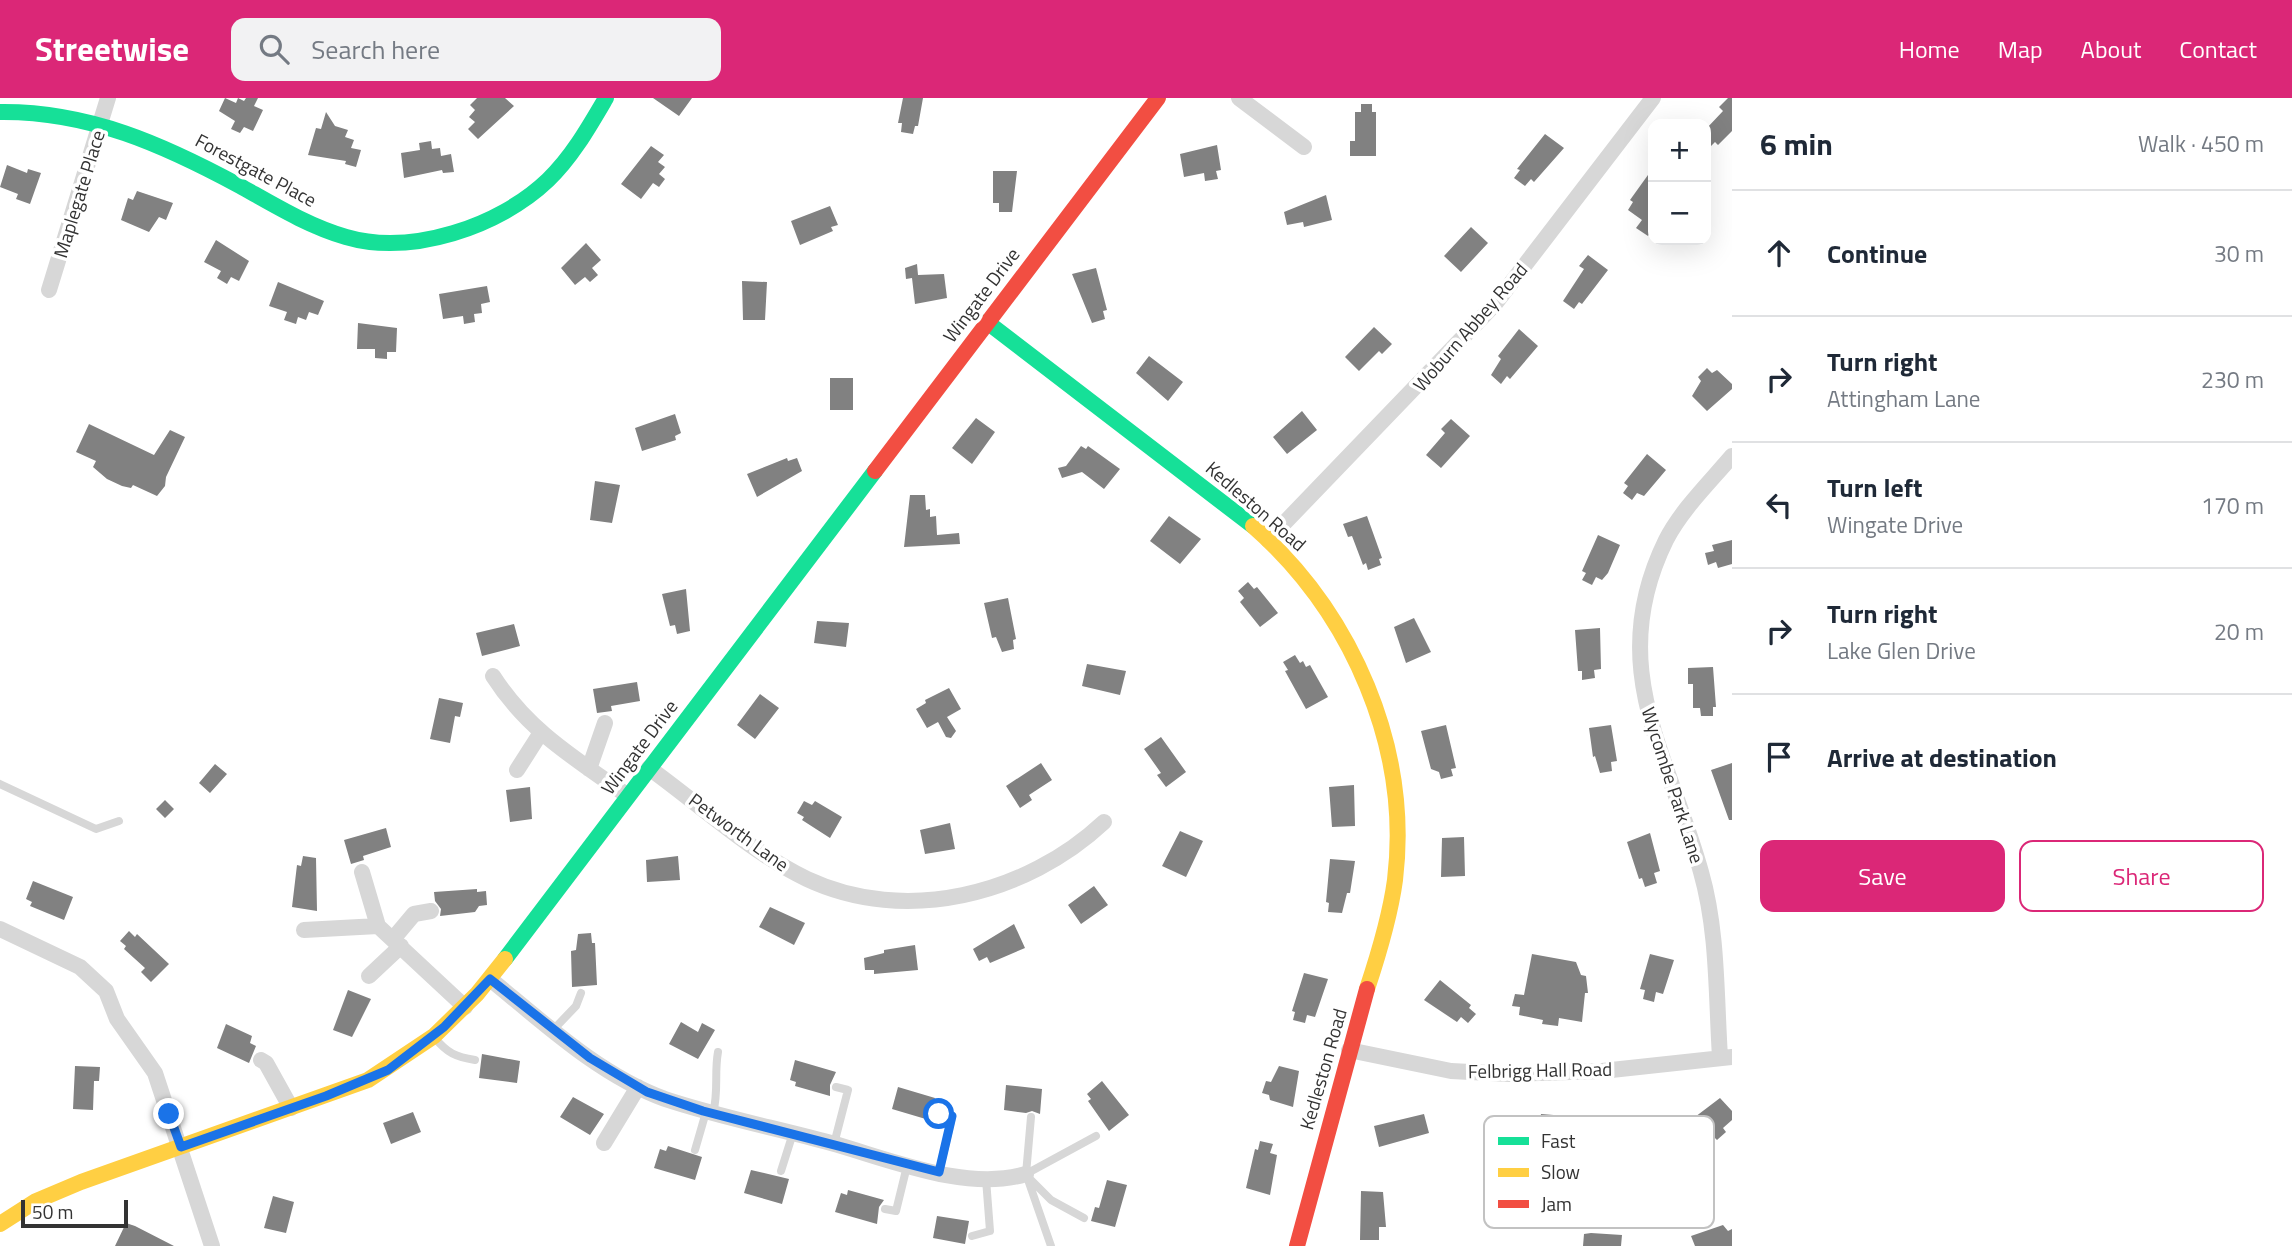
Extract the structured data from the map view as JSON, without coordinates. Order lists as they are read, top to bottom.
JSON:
{
  "streets": {
    "street": [
      "Forestgate Place",
      "Maplegate Place",
      "Wingate Drive",
      "Woburn Abbey Road",
      "Kedleston Road",
      "Wycombe Park Lane",
      "Petworth Lane",
      "Felbrigg Hall Road"
    ]
  },
  "crossings": [
    ["Forestgate Place", "Maplegate Place"],
    ["Wingate Drive", "Kedleston Road"],
    ["Wingate Drive", "Petworth Lane"],
    ["Woburn Abbey Road", "Kedleston Road"],
    ["Kedleston Road", "Felbrigg Hall Road"],
    ["Wycombe Park Lane", "Felbrigg Hall Road"]
  ],
  "legend": ["Fast", "Slow", "Jam"],
  "scale_bar": "50 m",
  "page": {
    "header": "Streetwise",
    "search": "Search here",
    "nav": [
      "Home",
      "Map",
      "About",
      "Contact"
    ],
    "heading": ["6 min", "Walk · 450 m"],
    "map_buttons": ["+", "−"],
    "list": [
      ["Continue", "30 m"],
      ["Turn right", "Attingham Lane", "230 m"],
      ["Turn left", "Wingate Drive", "170 m"],
      ["Turn right", "Lake Glen Drive", "20 m"],
      "Arrive at destination"
    ],
    "buttons": ["Save", "Share"],
    "scale": "50 m"
  }
}
